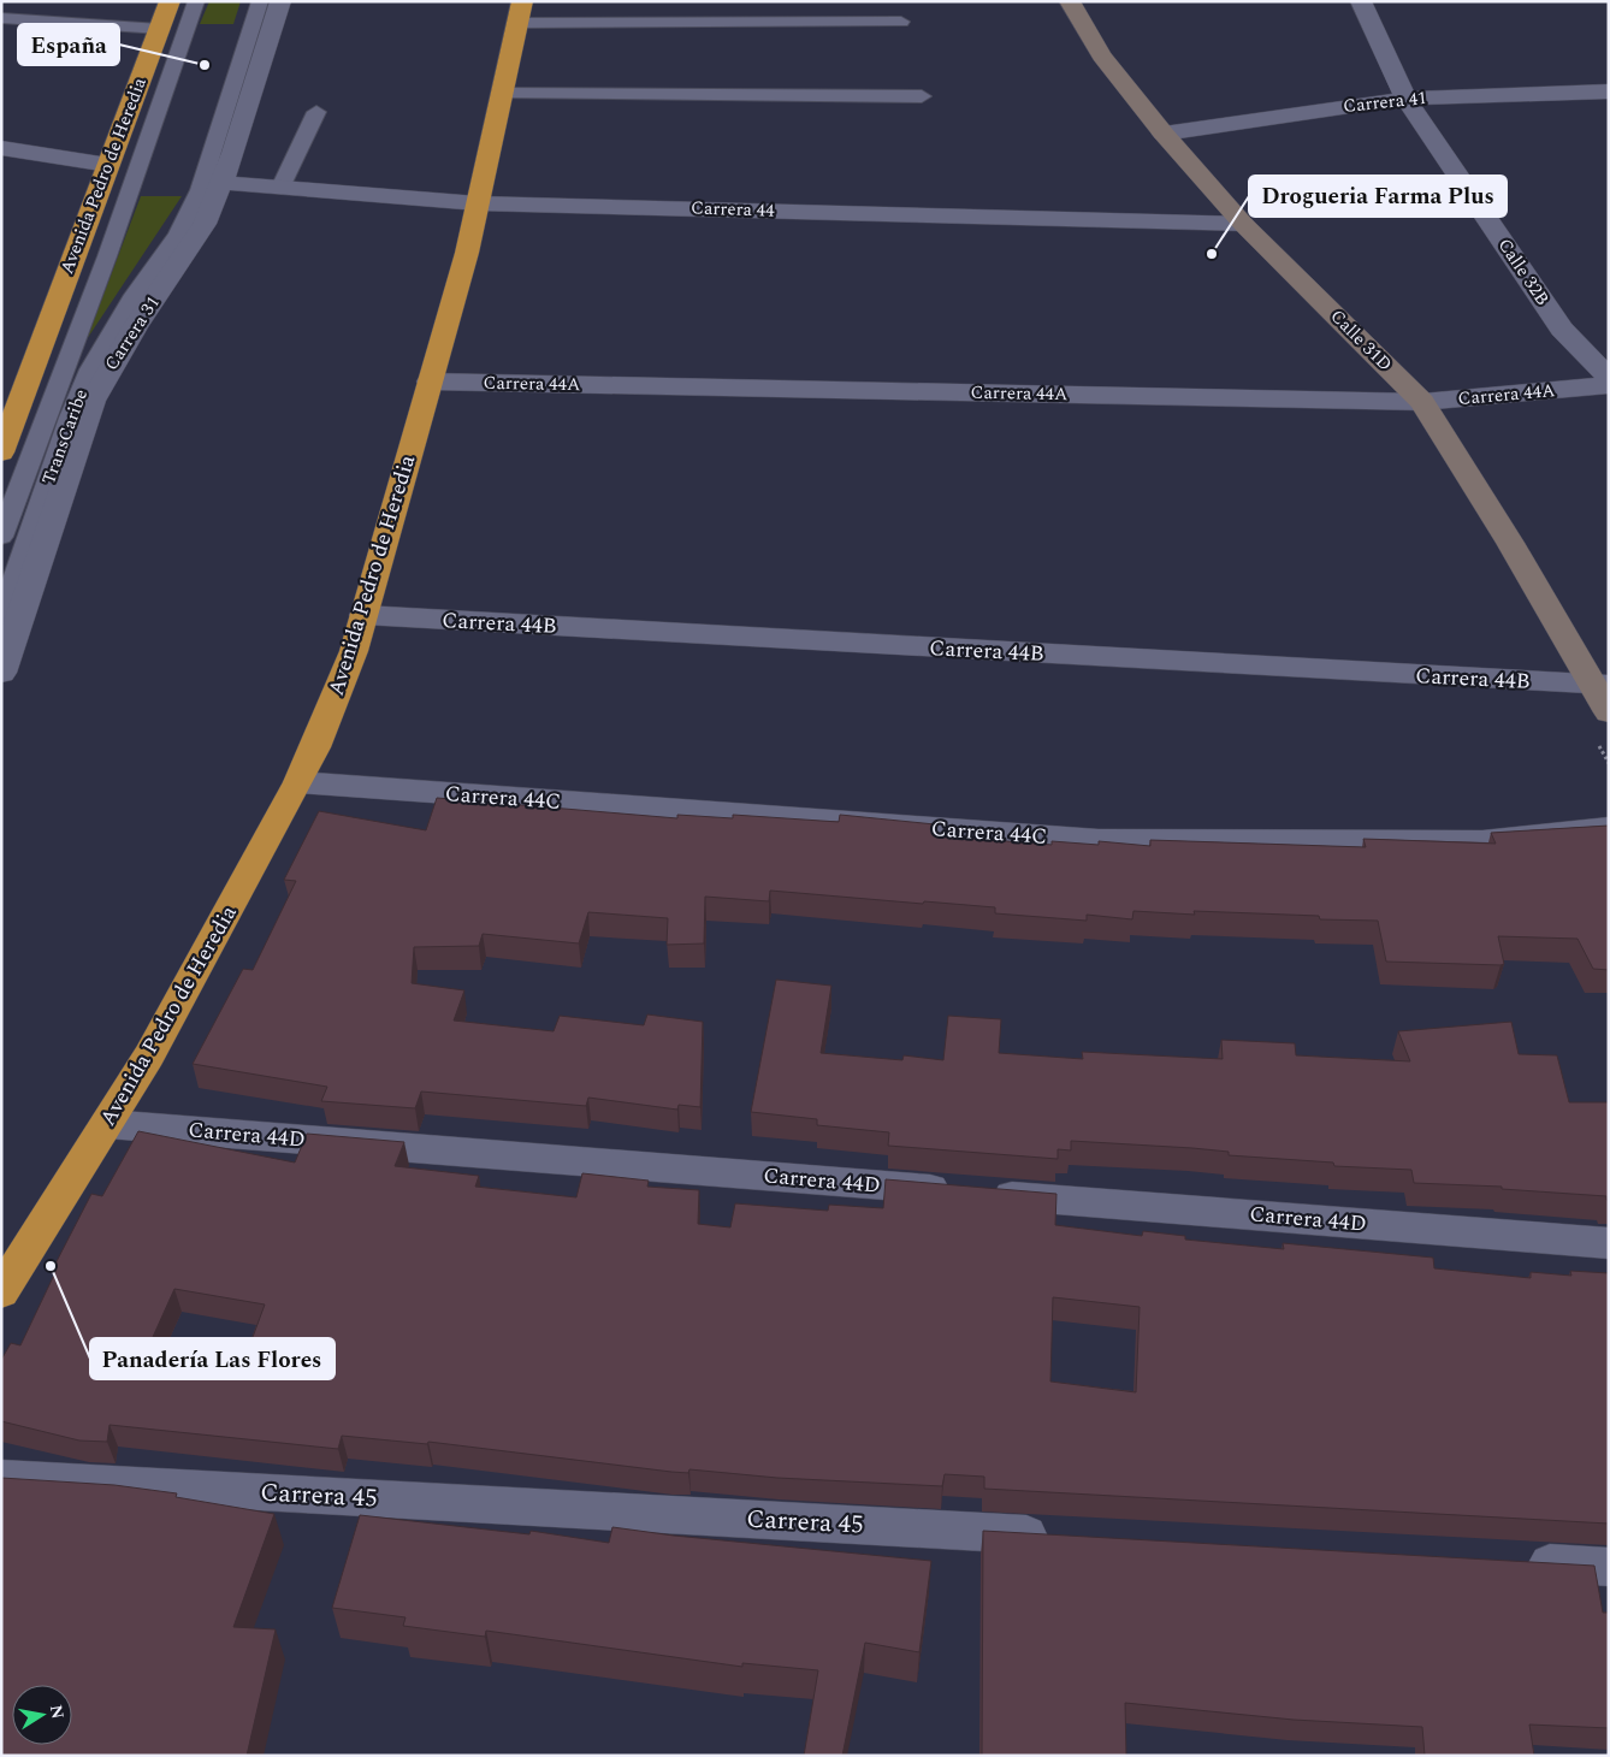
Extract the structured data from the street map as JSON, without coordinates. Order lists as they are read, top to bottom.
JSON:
{
  "streets": {
    "highway": ["Avenida Pedro de Heredia"],
    "street": [
      "Carrera 41",
      "Carrera 44",
      "Calle 32B",
      "Carrera 31",
      "Calle 31D",
      "Carrera 44A",
      "Carrera 44B",
      "Carrera 44C",
      "Carrera 44D",
      "Carrera 45"
    ],
    "lane": ["TransCaribe"]
  },
  "crossings": [
    ["Carrera 41", "Calle 32B"],
    ["Carrera 41", "Calle 31D"],
    ["Avenida Pedro de Heredia", "Carrera 44"],
    ["Avenida Pedro de Heredia", "Carrera 44A"],
    ["Avenida Pedro de Heredia", "Carrera 44B"],
    ["Avenida Pedro de Heredia", "Carrera 44C"],
    ["Avenida Pedro de Heredia", "Carrera 44D"],
    ["Carrera 44", "Carrera 31"],
    ["Carrera 44", "Calle 31D"],
    ["Calle 31D", "Carrera 44A"],
    ["Calle 31D", "Carrera 44B"]
  ],
  "places": ["España", "Drogueria Farma Plus", "Panadería Las Flores"],
  "north": "right"
}
